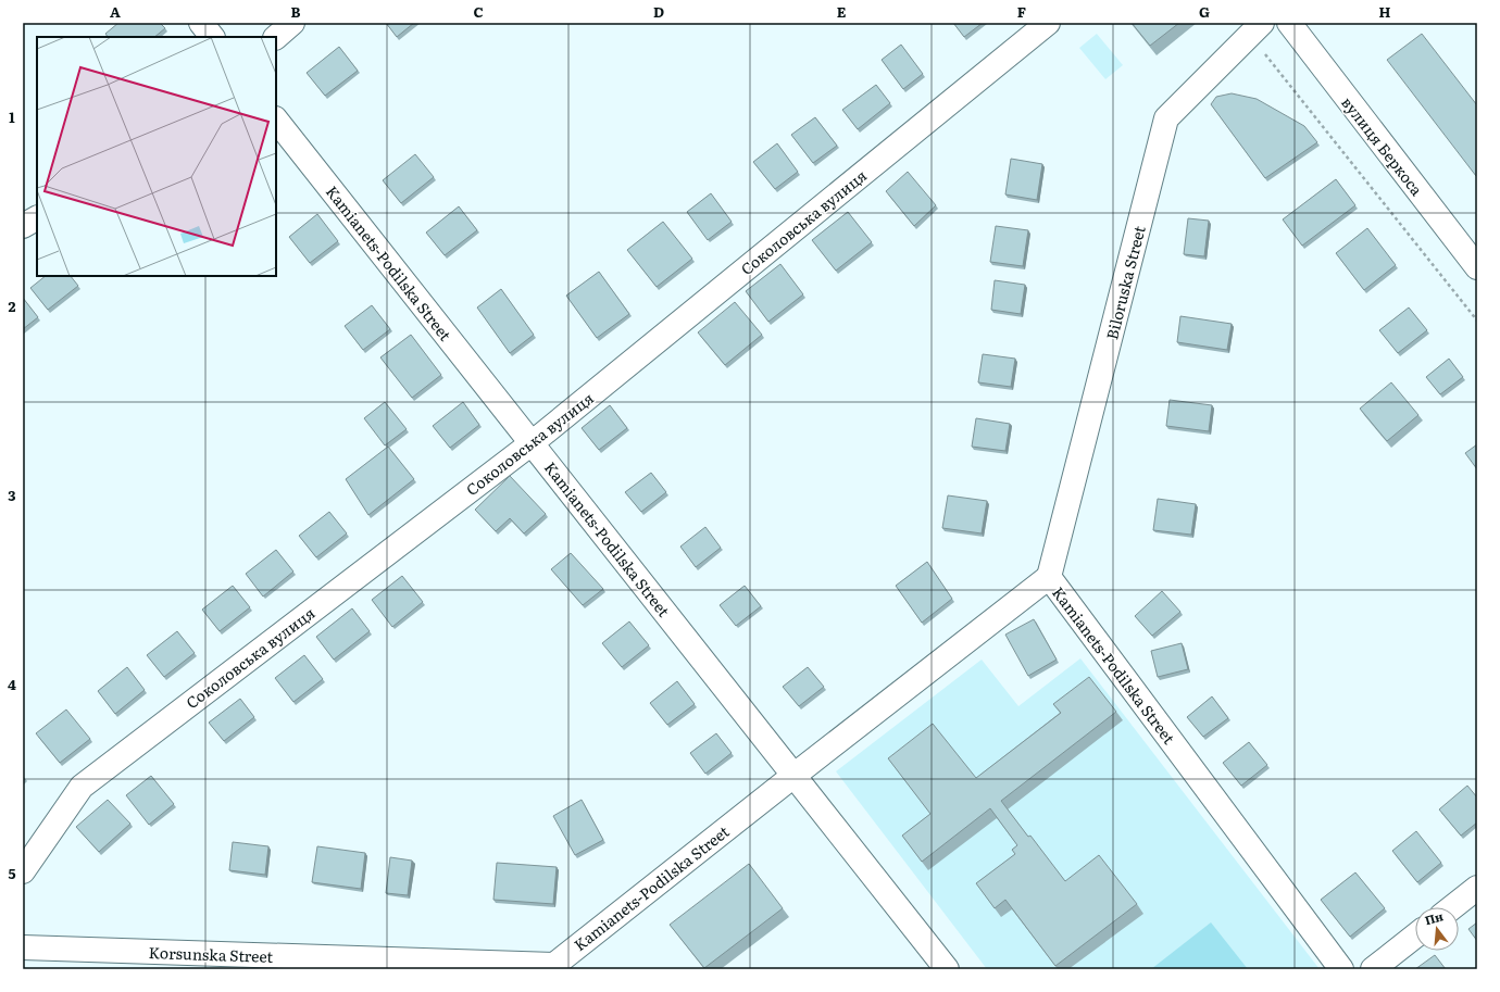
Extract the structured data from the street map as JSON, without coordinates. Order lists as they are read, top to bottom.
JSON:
{
  "streets": {
    "street": [
      "вулиця Беркоса",
      "Соколовська вулиця",
      "Kamianets-Podilska Street",
      "Biloruska Street",
      "Korsunska Street"
    ]
  },
  "crossings": [
    ["Соколовська вулиця", "Kamianets-Podilska Street"],
    ["Kamianets-Podilska Street", "Biloruska Street"],
    ["Kamianets-Podilska Street", "Korsunska Street"]
  ],
  "north": "top",
  "grid": {
    "columns": [
      "A",
      "B",
      "C",
      "D",
      "E",
      "F",
      "G",
      "H"
    ],
    "rows": [
      "1",
      "2",
      "3",
      "4",
      "5"
    ]
  }
}
